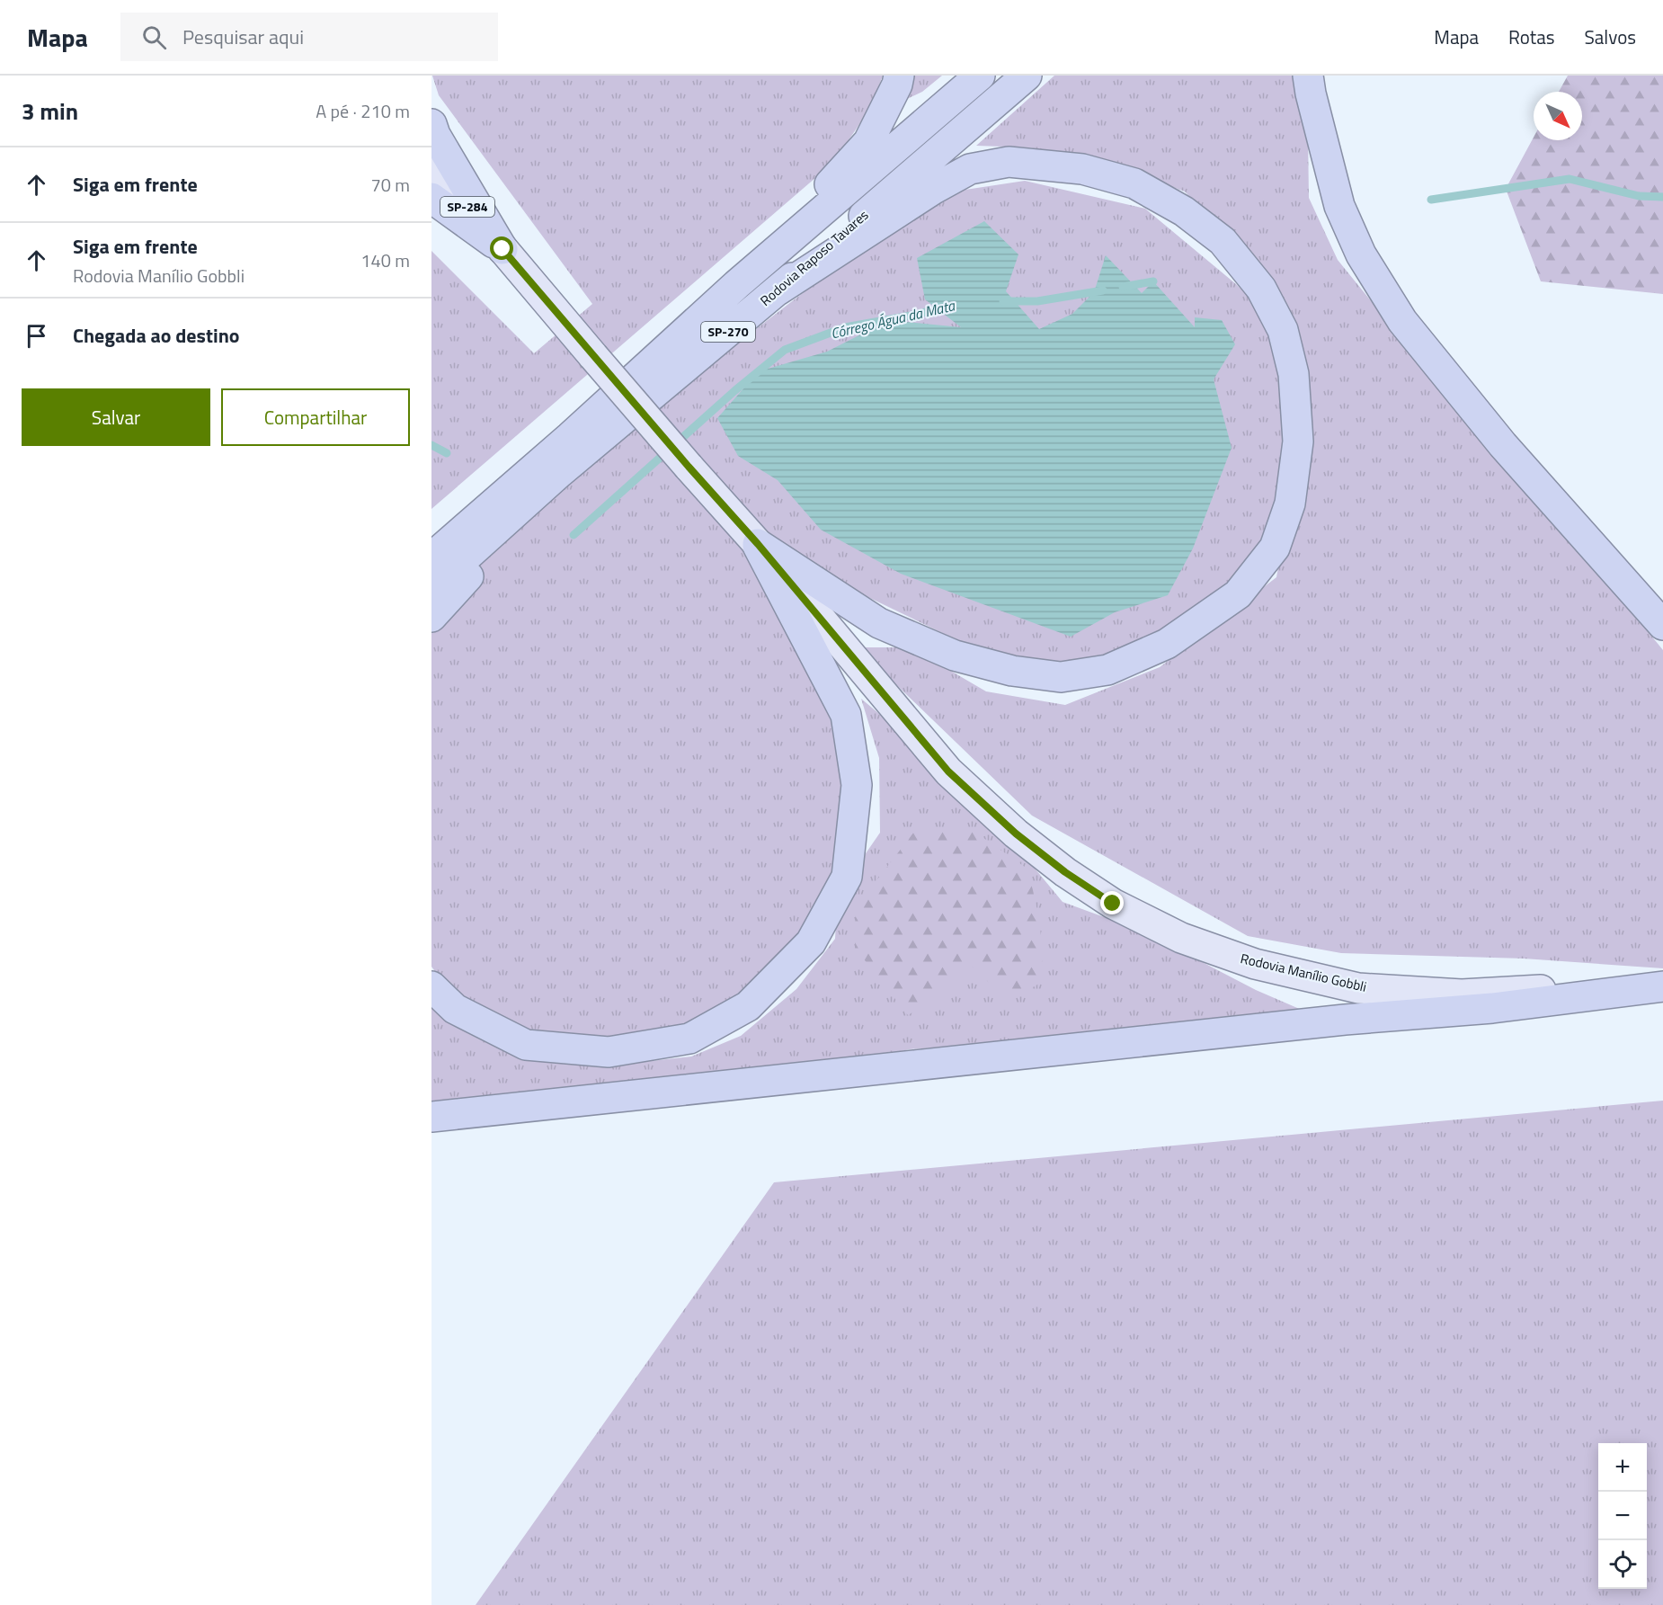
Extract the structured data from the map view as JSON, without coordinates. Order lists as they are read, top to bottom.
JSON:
{
  "streets": {
    "highway": ["Rodovia Raposo Tavares", "SP-270"],
    "main road": ["SP-284", "Rodovia Manílio Gobbli"]
  },
  "crossings": [
    ["SP-284", "Rodovia Manílio Gobbli"]
  ],
  "water": ["Córrego Água da Mata"],
  "north": "bottom right",
  "page": {
    "header": "Mapa",
    "search": "Pesquisar aqui",
    "nav": ["Mapa", "Rotas", "Salvos"],
    "heading": ["3 min", "A pé · 210 m"],
    "list": [
      ["Siga em frente", "70 m"],
      ["Siga em frente", "Rodovia Manílio Gobbli", "140 m"],
      "Chegada ao destino"
    ],
    "buttons": ["Salvar", "Compartilhar"],
    "map_buttons": ["+", "−"]
  }
}
